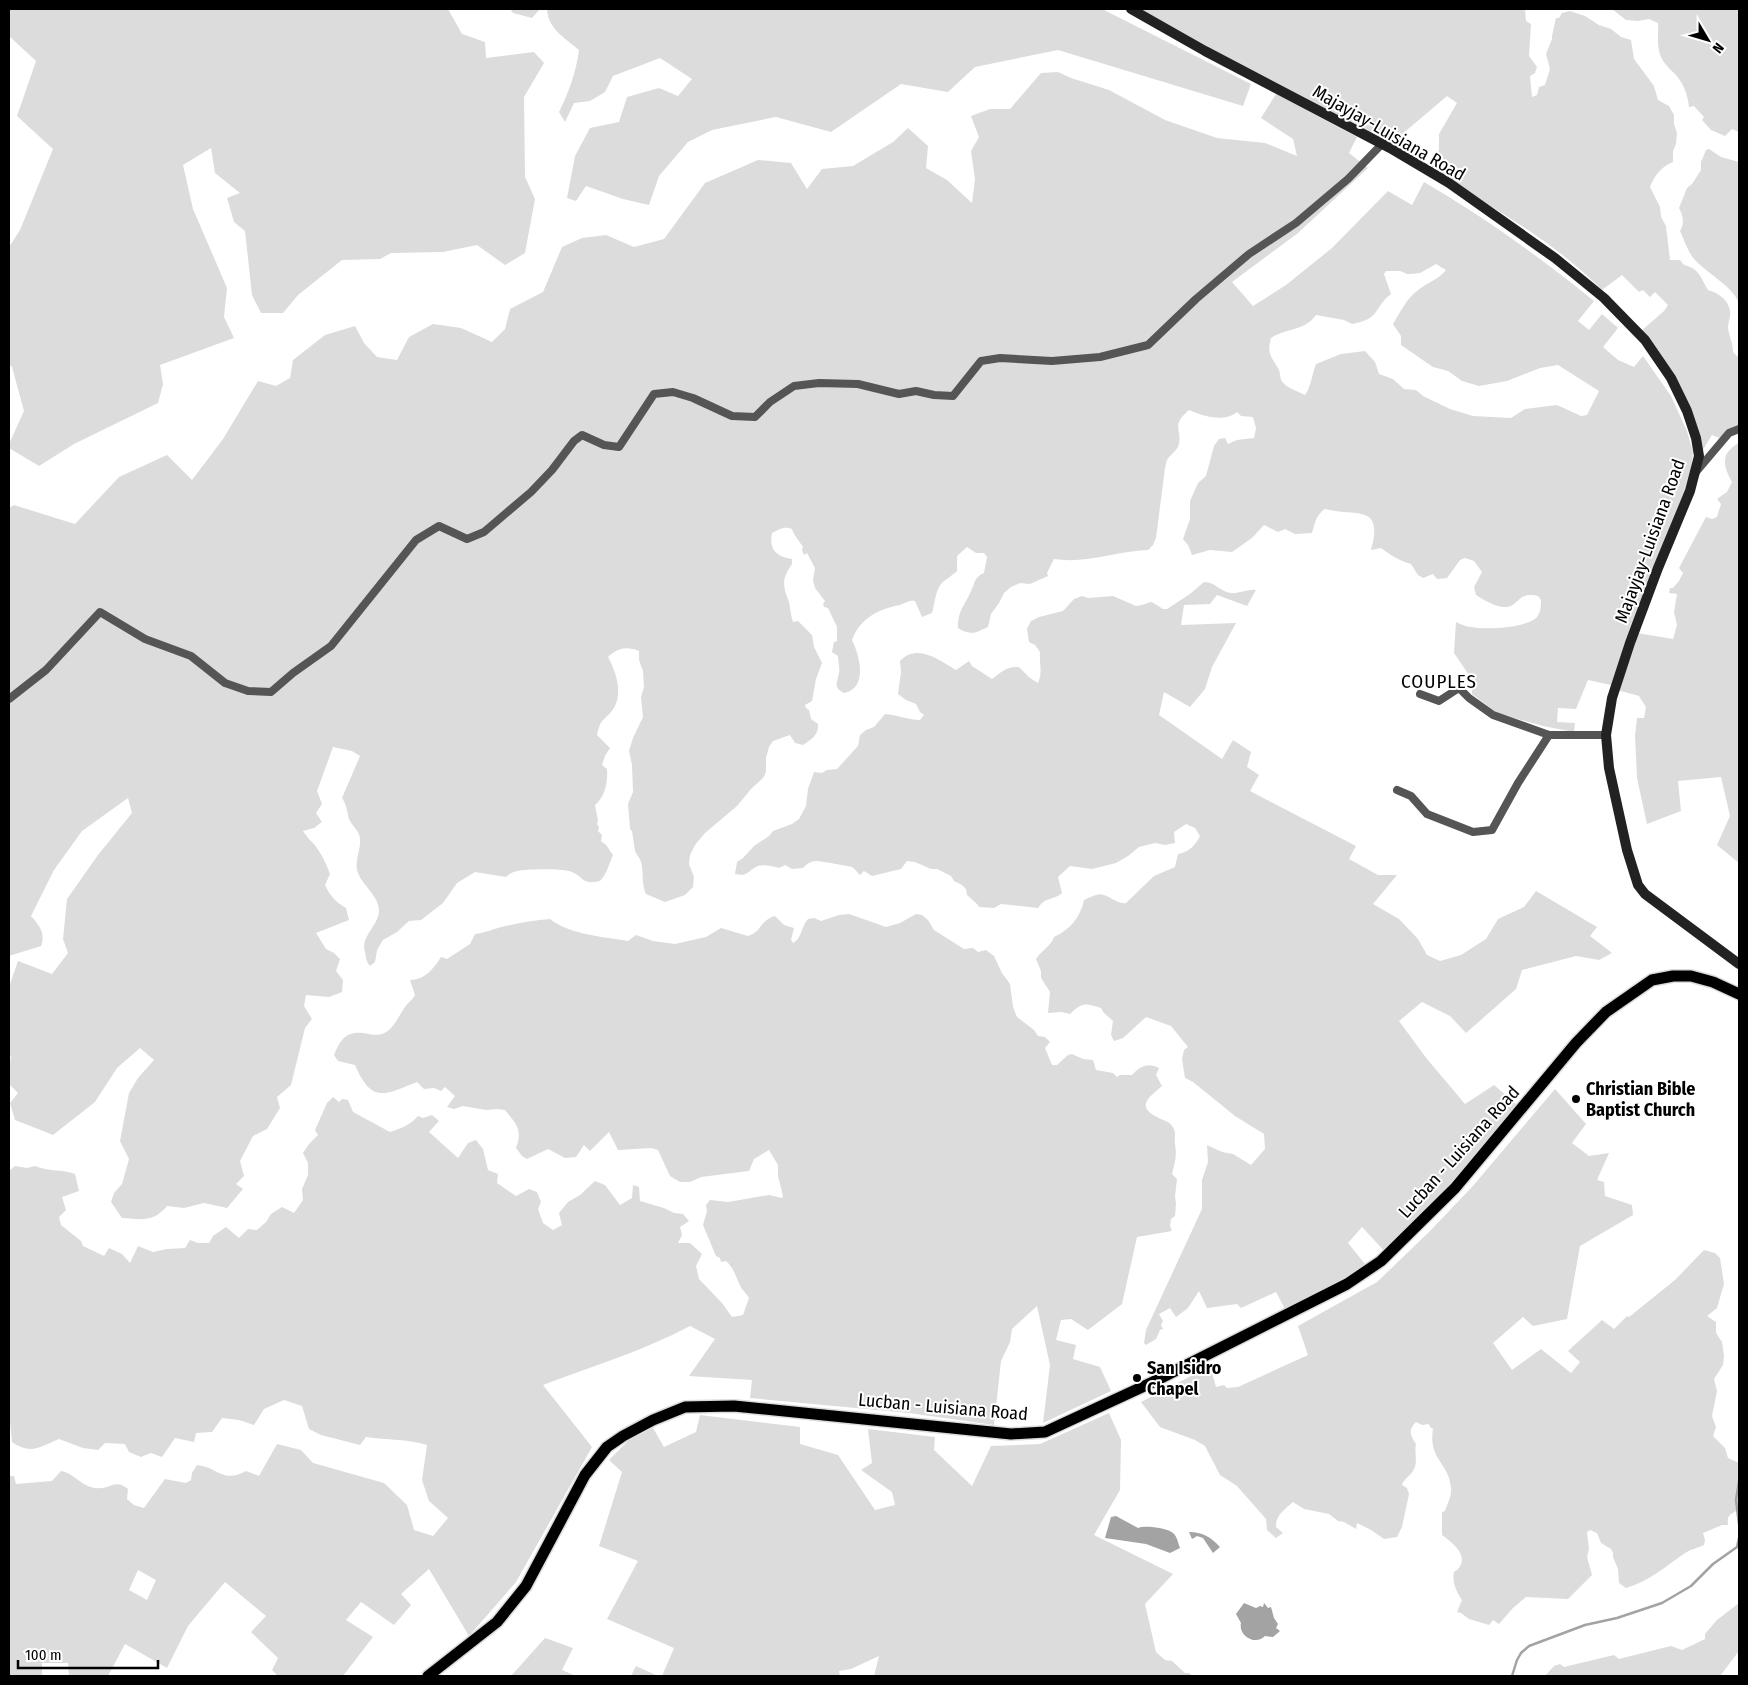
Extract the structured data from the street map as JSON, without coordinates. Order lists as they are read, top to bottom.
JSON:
{
  "streets": {
    "main road": ["Lucban - Luisiana Road"],
    "street": ["Majayjay-Luisiana Road"]
  },
  "districts": ["COUPLES"],
  "places": ["Christian Bible Baptist Church", "San Isidro Chapel"],
  "scale_bar": "100 m",
  "north": "bottom right"
}
